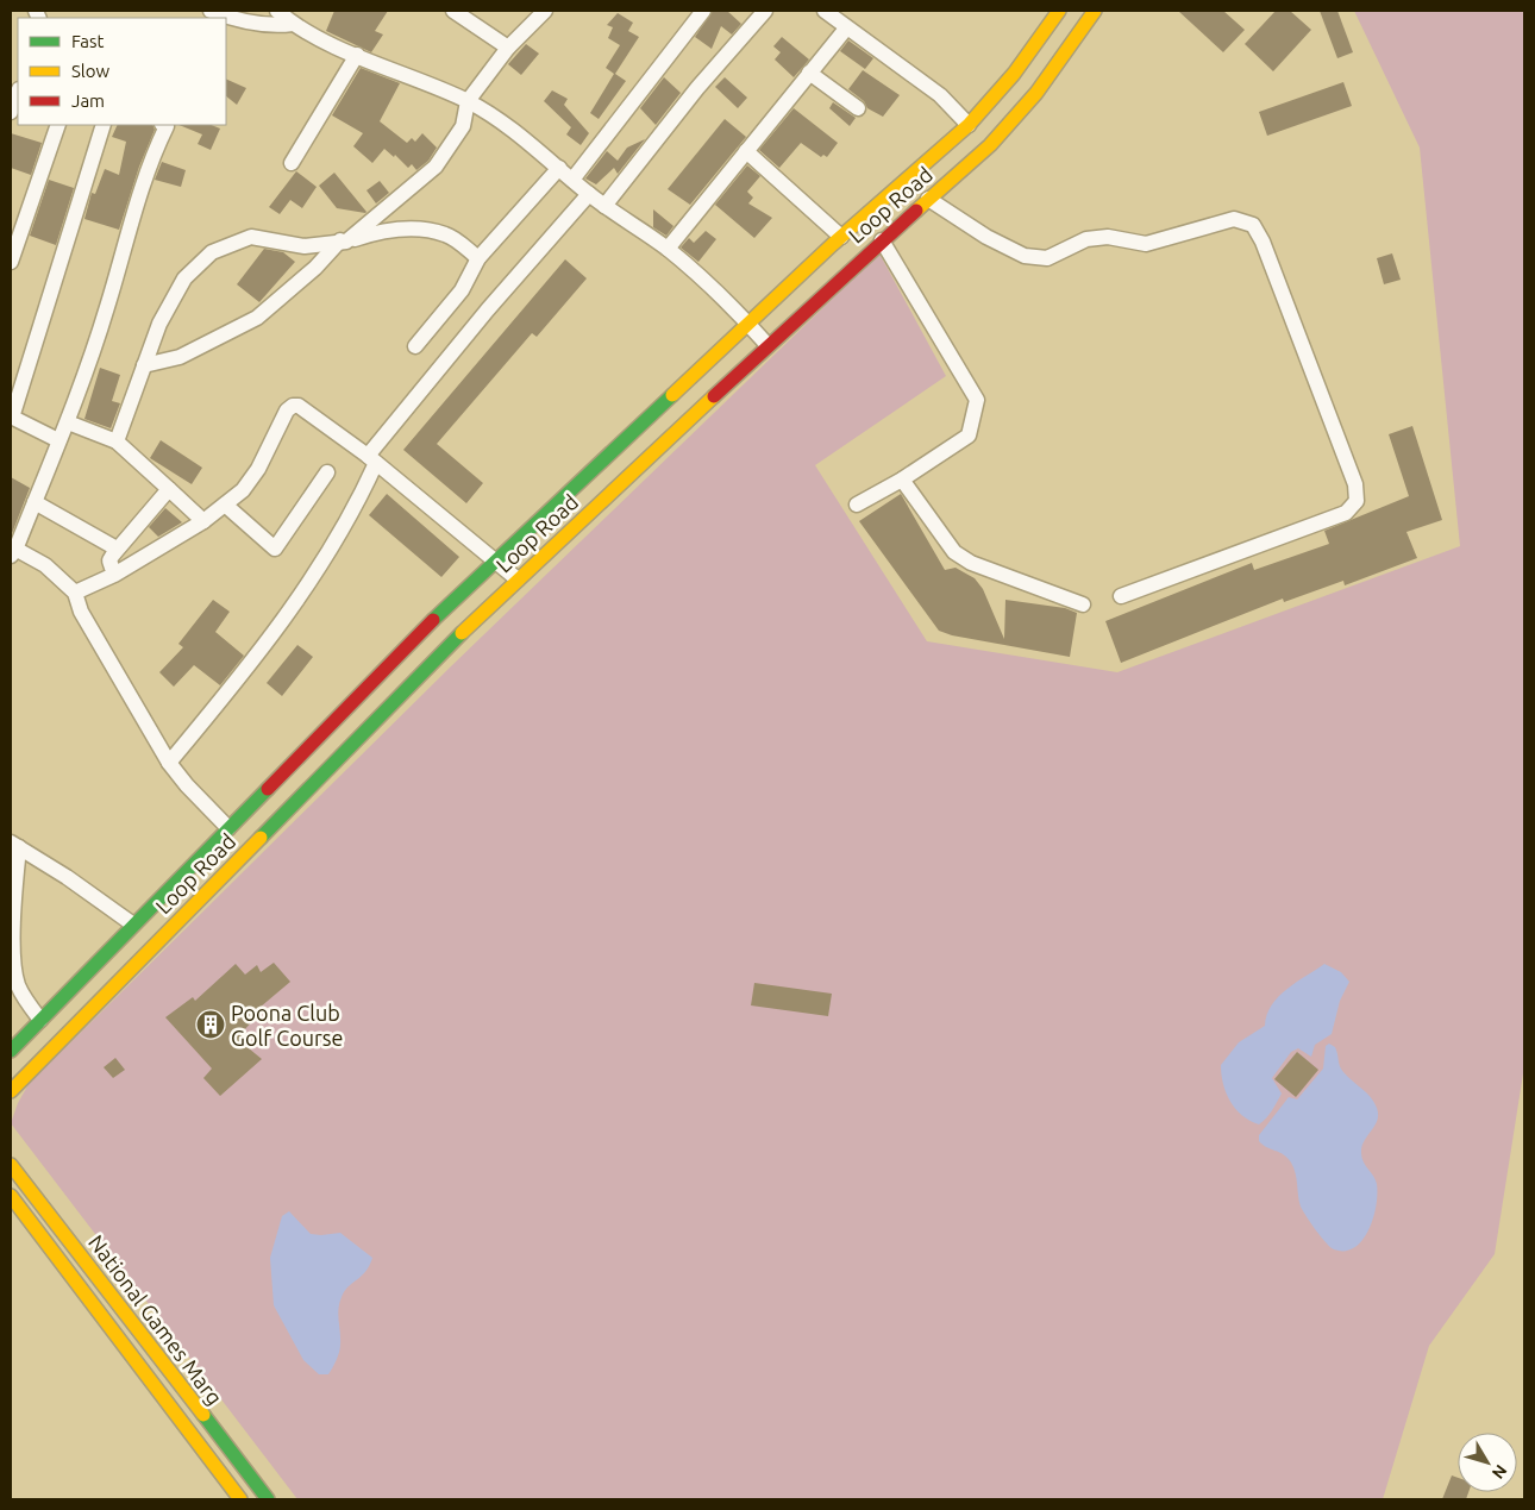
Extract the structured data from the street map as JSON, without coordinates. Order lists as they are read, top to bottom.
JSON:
{
  "streets": {
    "main road": ["Loop Road", "National Games Marg"]
  },
  "places": {
    "building": ["Poona Club Golf Course"]
  },
  "legend": ["Fast", "Slow", "Jam"],
  "north": "bottom right"
}
